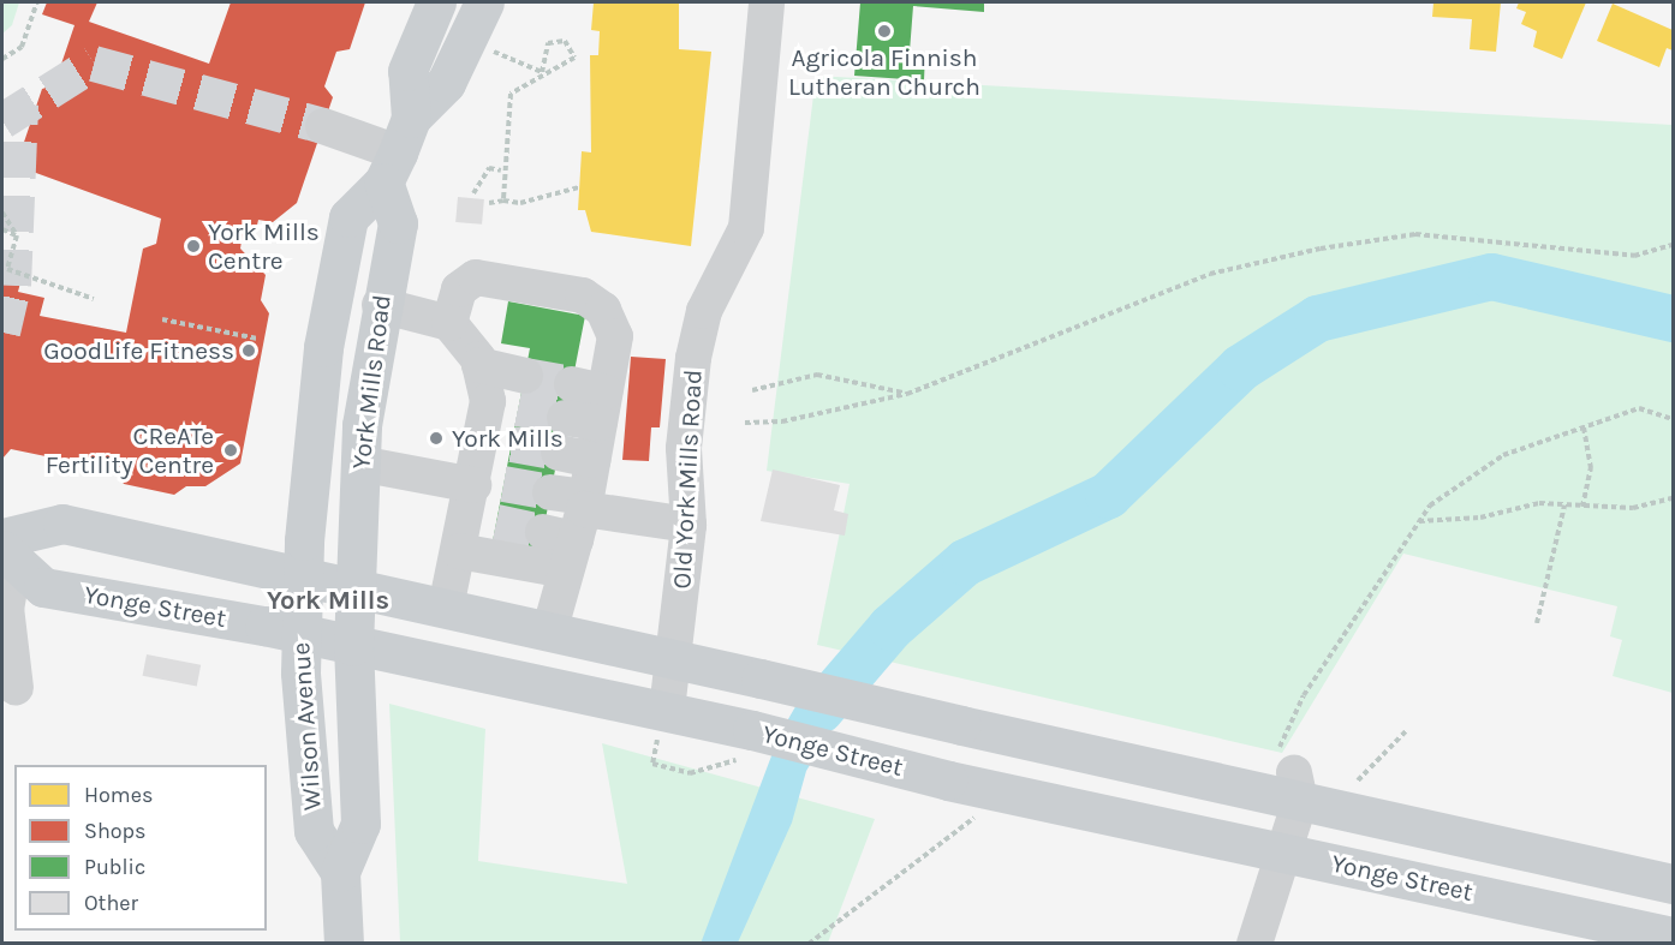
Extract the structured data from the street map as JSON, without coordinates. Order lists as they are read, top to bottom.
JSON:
{
  "streets": {
    "main road": ["York Mills Road", "Yonge Street", "Wilson Avenue"],
    "street": ["Old York Mills Road"]
  },
  "crossings": [
    ["York Mills Road", "Yonge Street"],
    ["York Mills Road", "Wilson Avenue"],
    ["Old York Mills Road", "Yonge Street"],
    ["Yonge Street", "Wilson Avenue"]
  ],
  "districts": ["York Mills"],
  "places": [
    "Agricola Finnish Lutheran Church",
    "York Mills Centre",
    "GoodLife Fitness",
    "York Mills",
    "CReATe Fertility Centre"
  ],
  "legend": [
    "Homes",
    "Shops",
    "Public",
    "Other"
  ]
}
